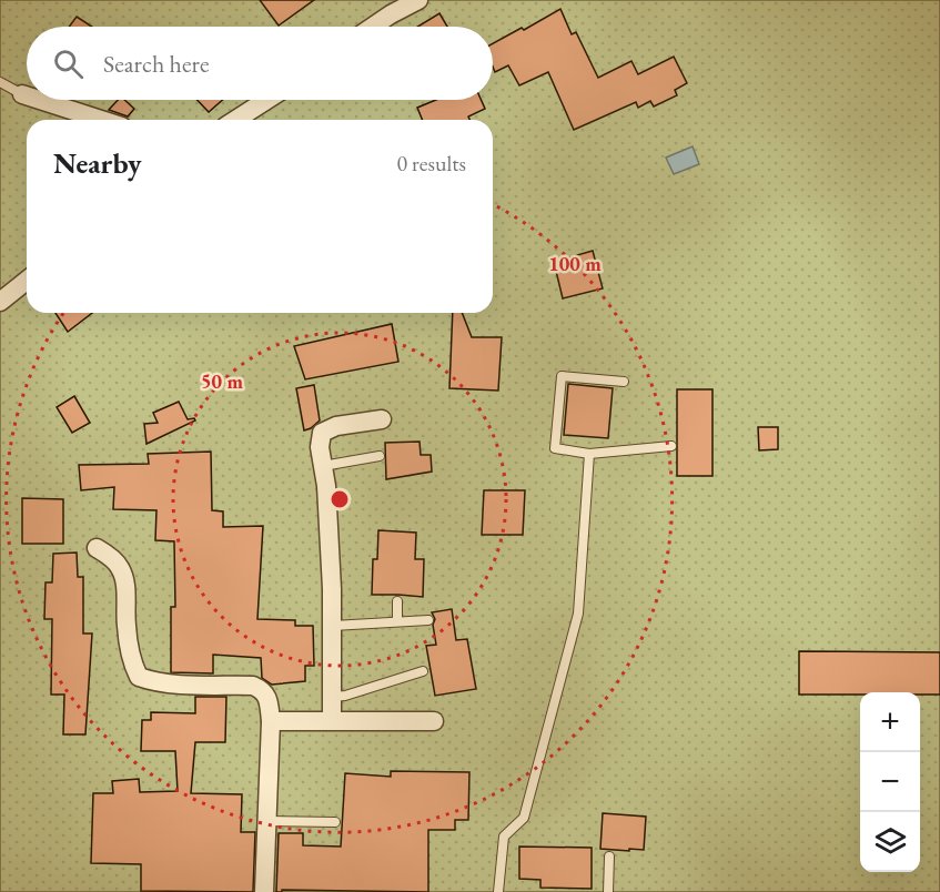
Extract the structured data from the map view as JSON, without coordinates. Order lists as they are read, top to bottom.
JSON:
{
  "page": {
    "search": "Search here",
    "heading": ["Nearby", "0 results"],
    "map_buttons": ["+", "−"]
  },
  "rings": ["100 m", "50 m"]
}
